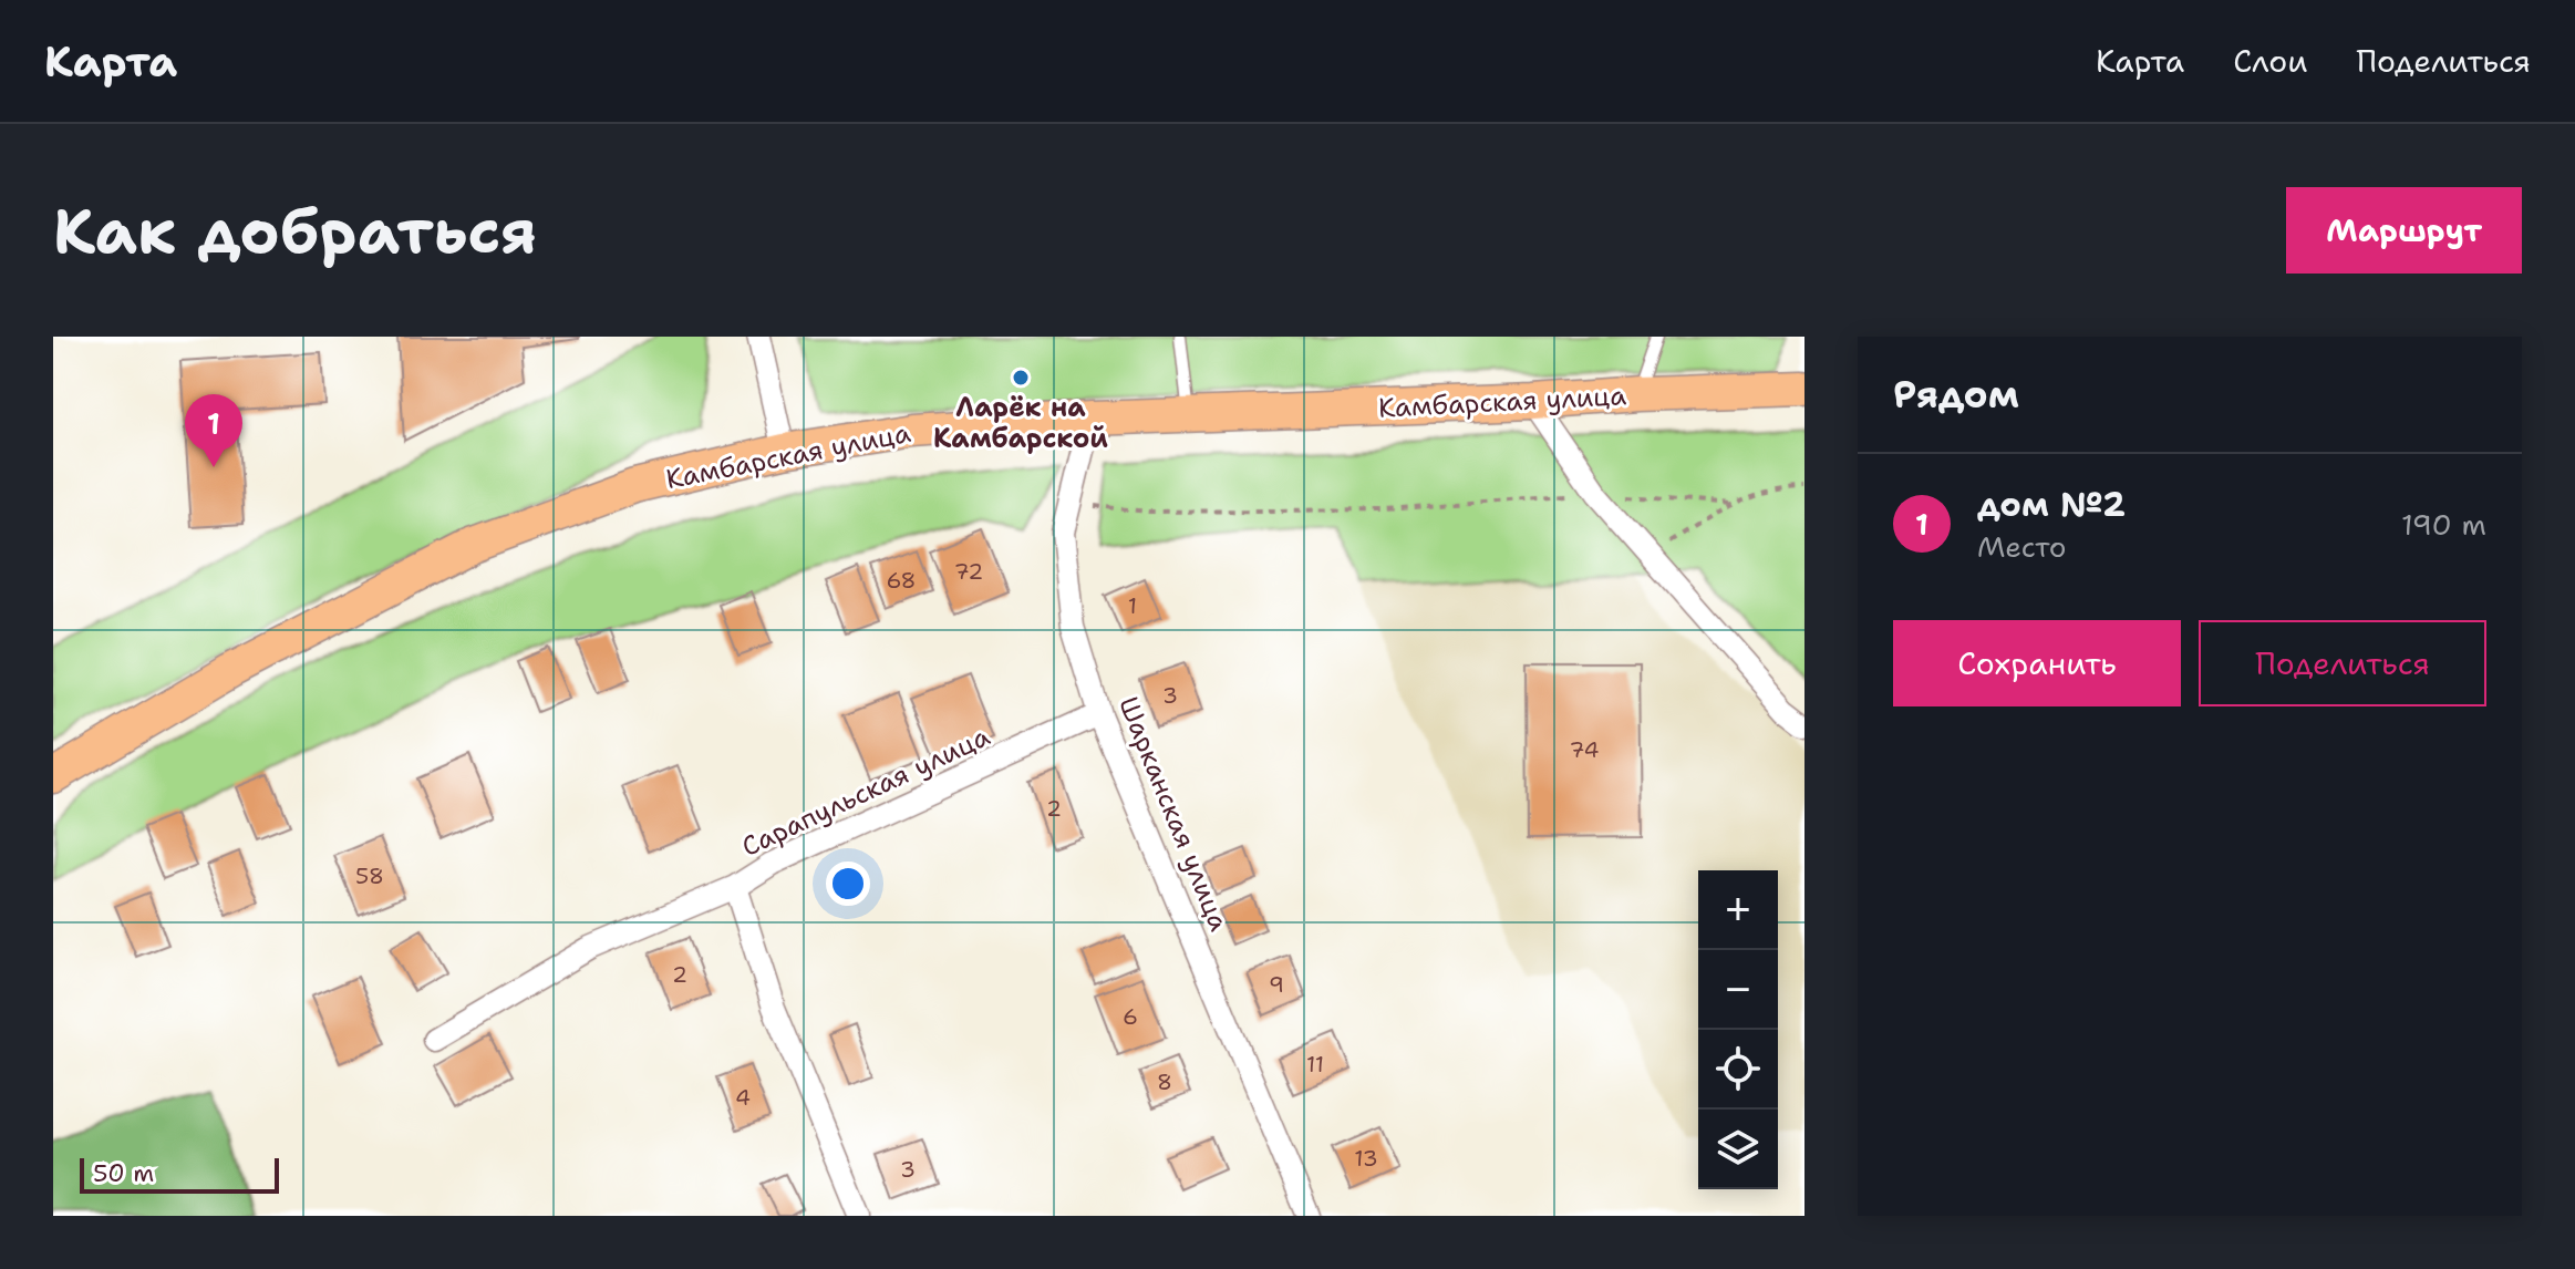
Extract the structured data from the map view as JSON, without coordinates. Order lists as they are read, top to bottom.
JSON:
{
  "streets": {
    "main road": ["Камбарская улица"],
    "street": ["Сарапульская улица", "Шарканская улица"]
  },
  "crossings": [
    ["Камбарская улица", "Шарканская улица"],
    ["Сарапульская улица", "Шарканская улица"]
  ],
  "places": ["Ларёк на Камбарской"],
  "house_numbers": [
    "72",
    "68",
    "1",
    "3",
    "74",
    "2",
    "58",
    "2",
    "9",
    "6",
    "11",
    "8",
    "4",
    "13",
    "3"
  ],
  "scale_bar": "50 m",
  "page": {
    "header": "Карта",
    "nav": ["Карта", "Слои", "Поделиться"],
    "buttons": [
      "Маршрут",
      ["Сохранить", "Поделиться"]
    ],
    "title": "Как добраться",
    "heading": "Рядом",
    "pins": "1",
    "list": [
      {
        "mark": "1",
        "name": "дом №2",
        "note": "Место",
        "value": "190 m"
      }
    ],
    "map_buttons": ["+", "−"],
    "scale": "50 m"
  }
}
